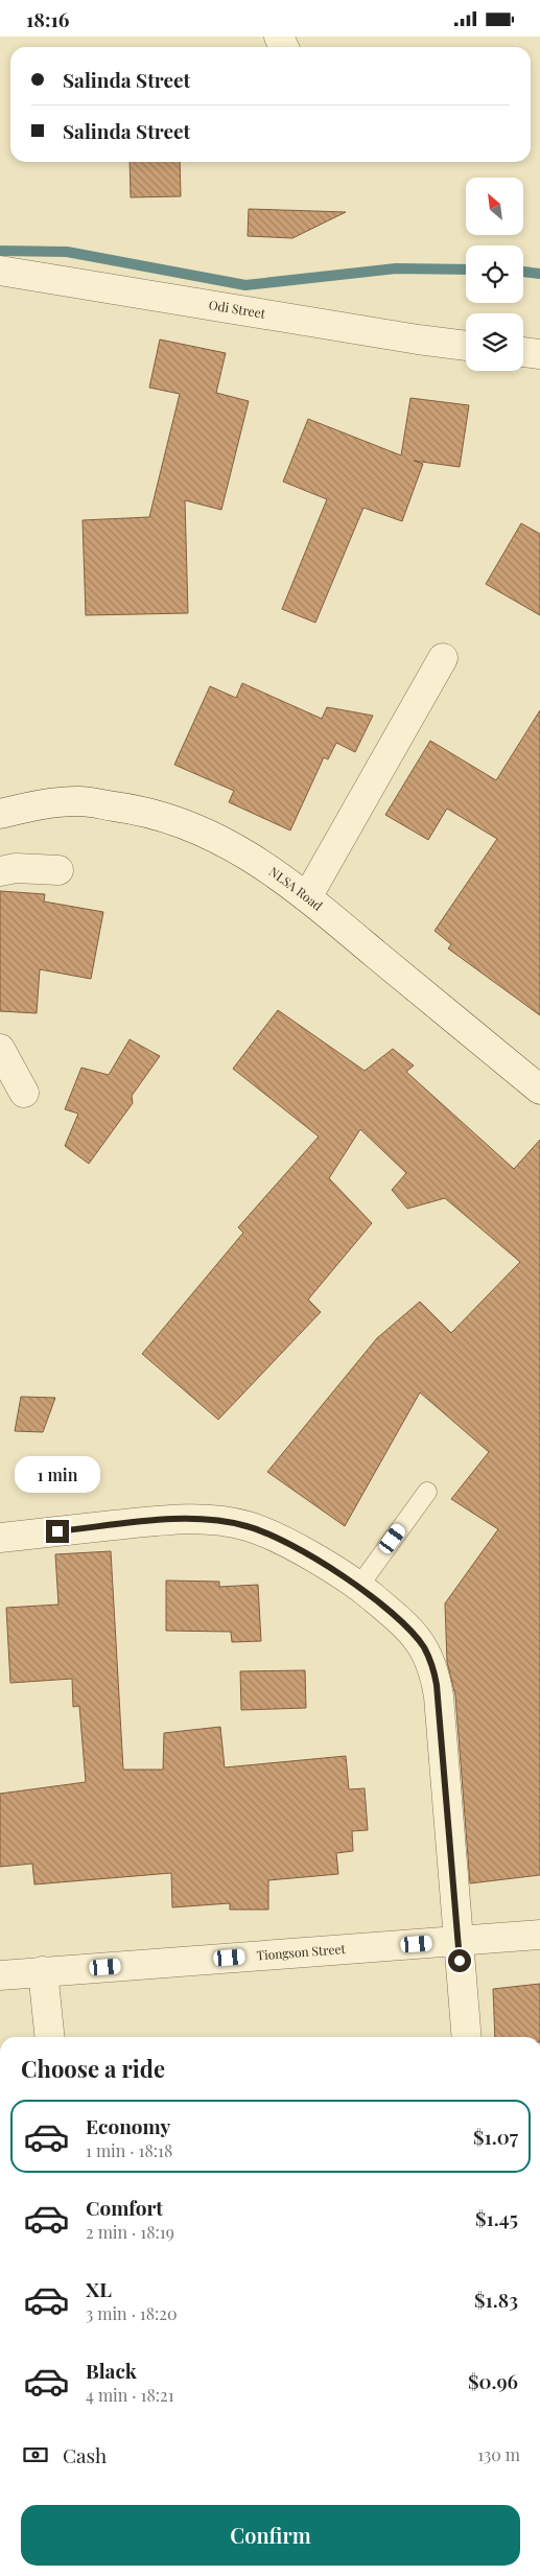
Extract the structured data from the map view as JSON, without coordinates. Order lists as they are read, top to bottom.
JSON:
{
  "streets": {
    "street": ["Odi Street", "NLSA Road", "Tiongson Street"]
  },
  "north": "top left",
  "page": {
    "status": "18:16",
    "banner": ["Salinda Street", "Salinda Street"],
    "bubble": "1 min",
    "heading": "Choose a ride",
    "list": [
      {
        "name": "Economy",
        "note": "1 min · 18:18",
        "value": "$1.07"
      },
      {
        "name": "Comfort",
        "note": "2 min · 18:19",
        "value": "$1.45"
      },
      {
        "name": "XL",
        "note": "3 min · 18:20",
        "value": "$1.83"
      },
      {
        "name": "Black",
        "note": "4 min · 18:21",
        "value": "$0.96"
      }
    ],
    "pay": ["Cash", "130 m"],
    "buttons": "Confirm"
  }
}
